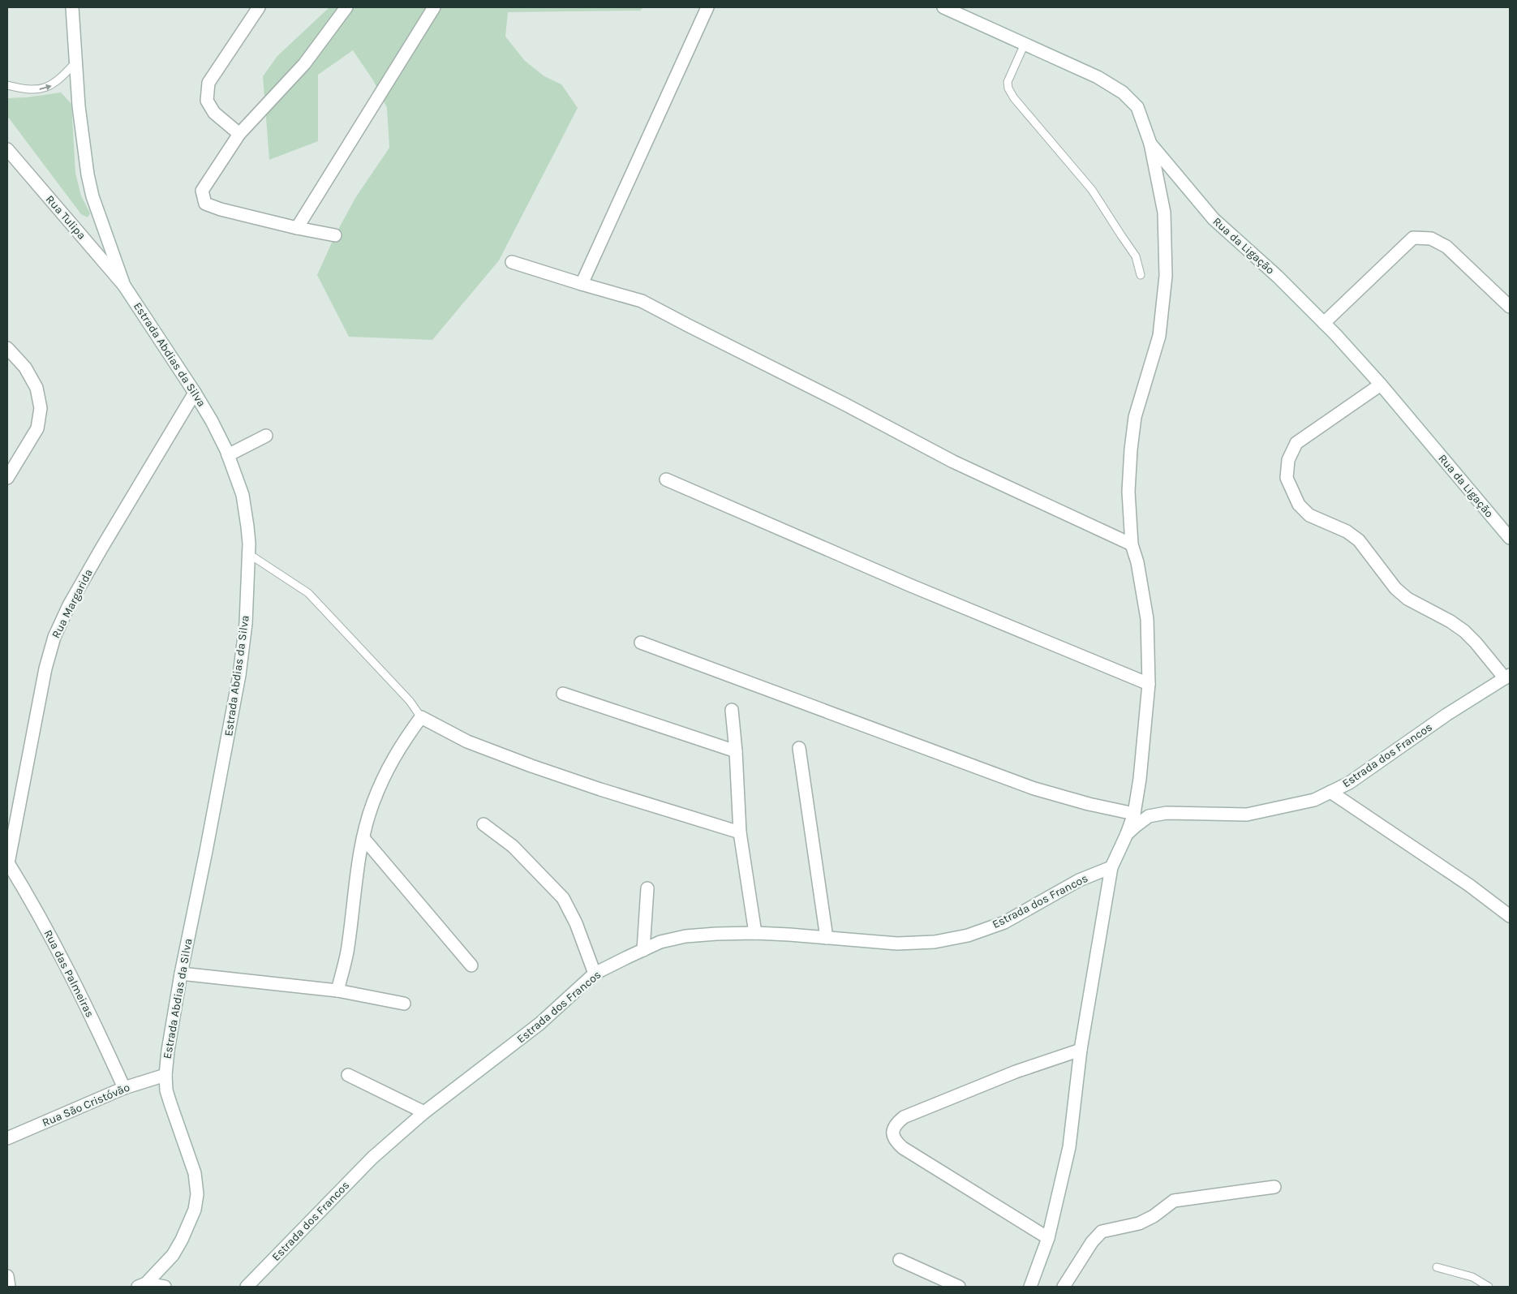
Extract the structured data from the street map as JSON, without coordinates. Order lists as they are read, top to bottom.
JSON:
{
  "streets": {
    "street": [
      "Rua Tulipa",
      "Rua da Ligação",
      "Estrada Abdias da Silva",
      "Rua Margarida",
      "Estrada dos Francos",
      "Rua das Palmeiras",
      "Rua São Cristóvão"
    ]
  },
  "crossings": [
    ["Rua Tulipa", "Estrada Abdias da Silva"],
    ["Estrada Abdias da Silva", "Rua Margarida"],
    ["Estrada Abdias da Silva", "Rua São Cristóvão"],
    ["Rua Margarida", "Rua das Palmeiras"],
    ["Rua das Palmeiras", "Rua São Cristóvão"]
  ]
}
